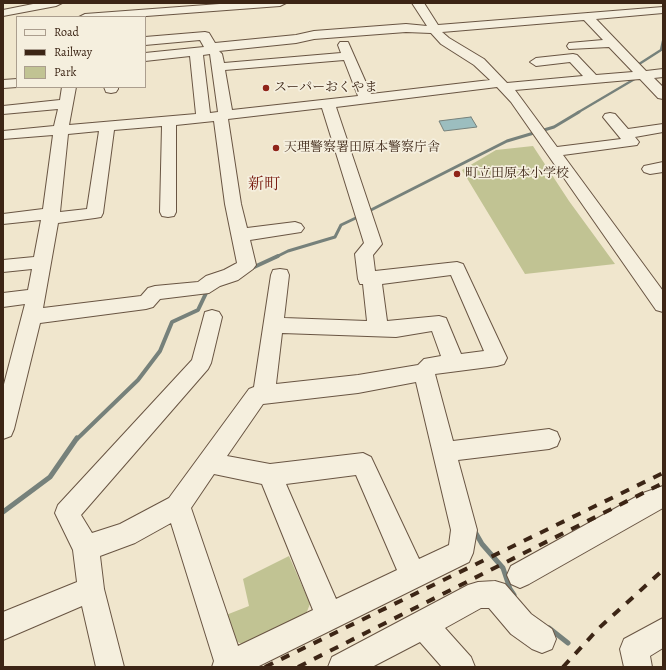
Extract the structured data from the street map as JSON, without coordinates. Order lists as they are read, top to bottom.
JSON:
{
  "districts": ["新町"],
  "places": ["スーパーおくやま", "天理警察署田原本警察庁舎", "町立田原本小学校"],
  "legend": ["Road", "Railway", "Park"]
}
